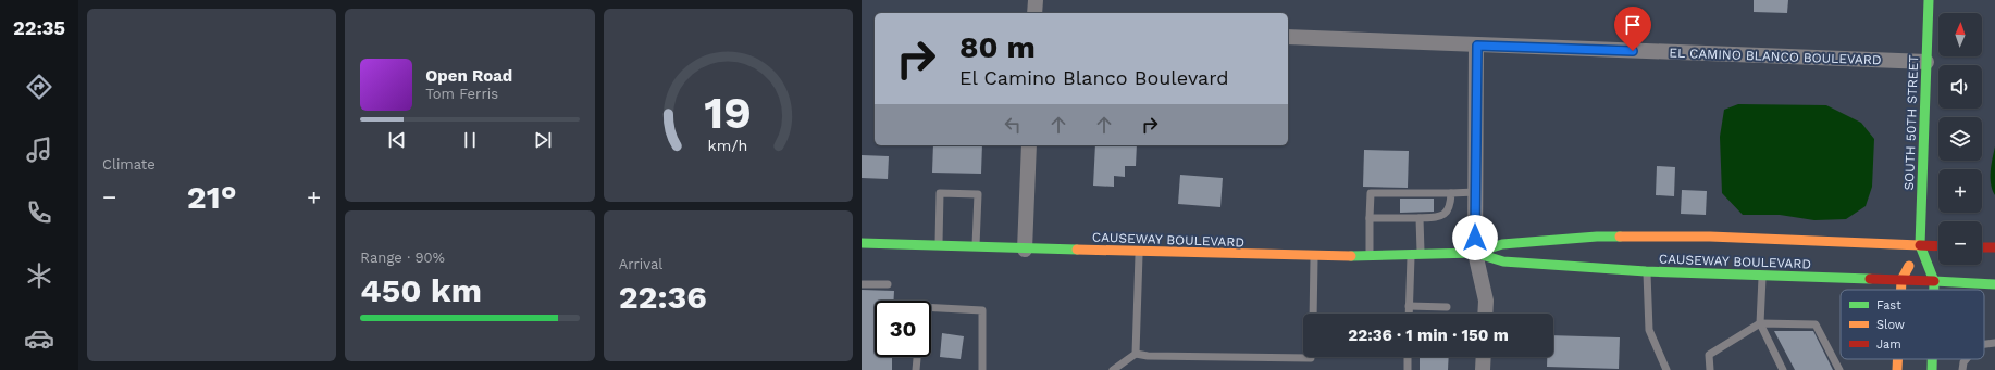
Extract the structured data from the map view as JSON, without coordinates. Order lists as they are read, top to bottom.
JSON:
{
  "streets": {
    "main road": ["SOUTH 50TH STREET", "CAUSEWAY BOULEVARD"],
    "street": ["EL CAMINO BLANCO BOULEVARD"]
  },
  "crossings": [
    ["EL CAMINO BLANCO BOULEVARD", "SOUTH 50TH STREET"],
    ["SOUTH 50TH STREET", "CAUSEWAY BOULEVARD"]
  ],
  "legend": ["Fast", "Slow", "Jam"],
  "north": "top",
  "page": {
    "tabs": "22:35",
    "tile": [
      "Climate",
      ["Range · 90%", "450 km"],
      ["Arrival", "22:36"]
    ],
    "map_buttons": ["+", "−"],
    "turn": ["80 m", "El Camino Blanco Boulevard"],
    "song": ["Open Road", "Tom Ferris"],
    "heat": ["−", "21°", "+"],
    "limit": "30",
    "trip": "22:36 · 1 min · 150 m",
    "gauge": ["19", "km/h"]
  }
}
